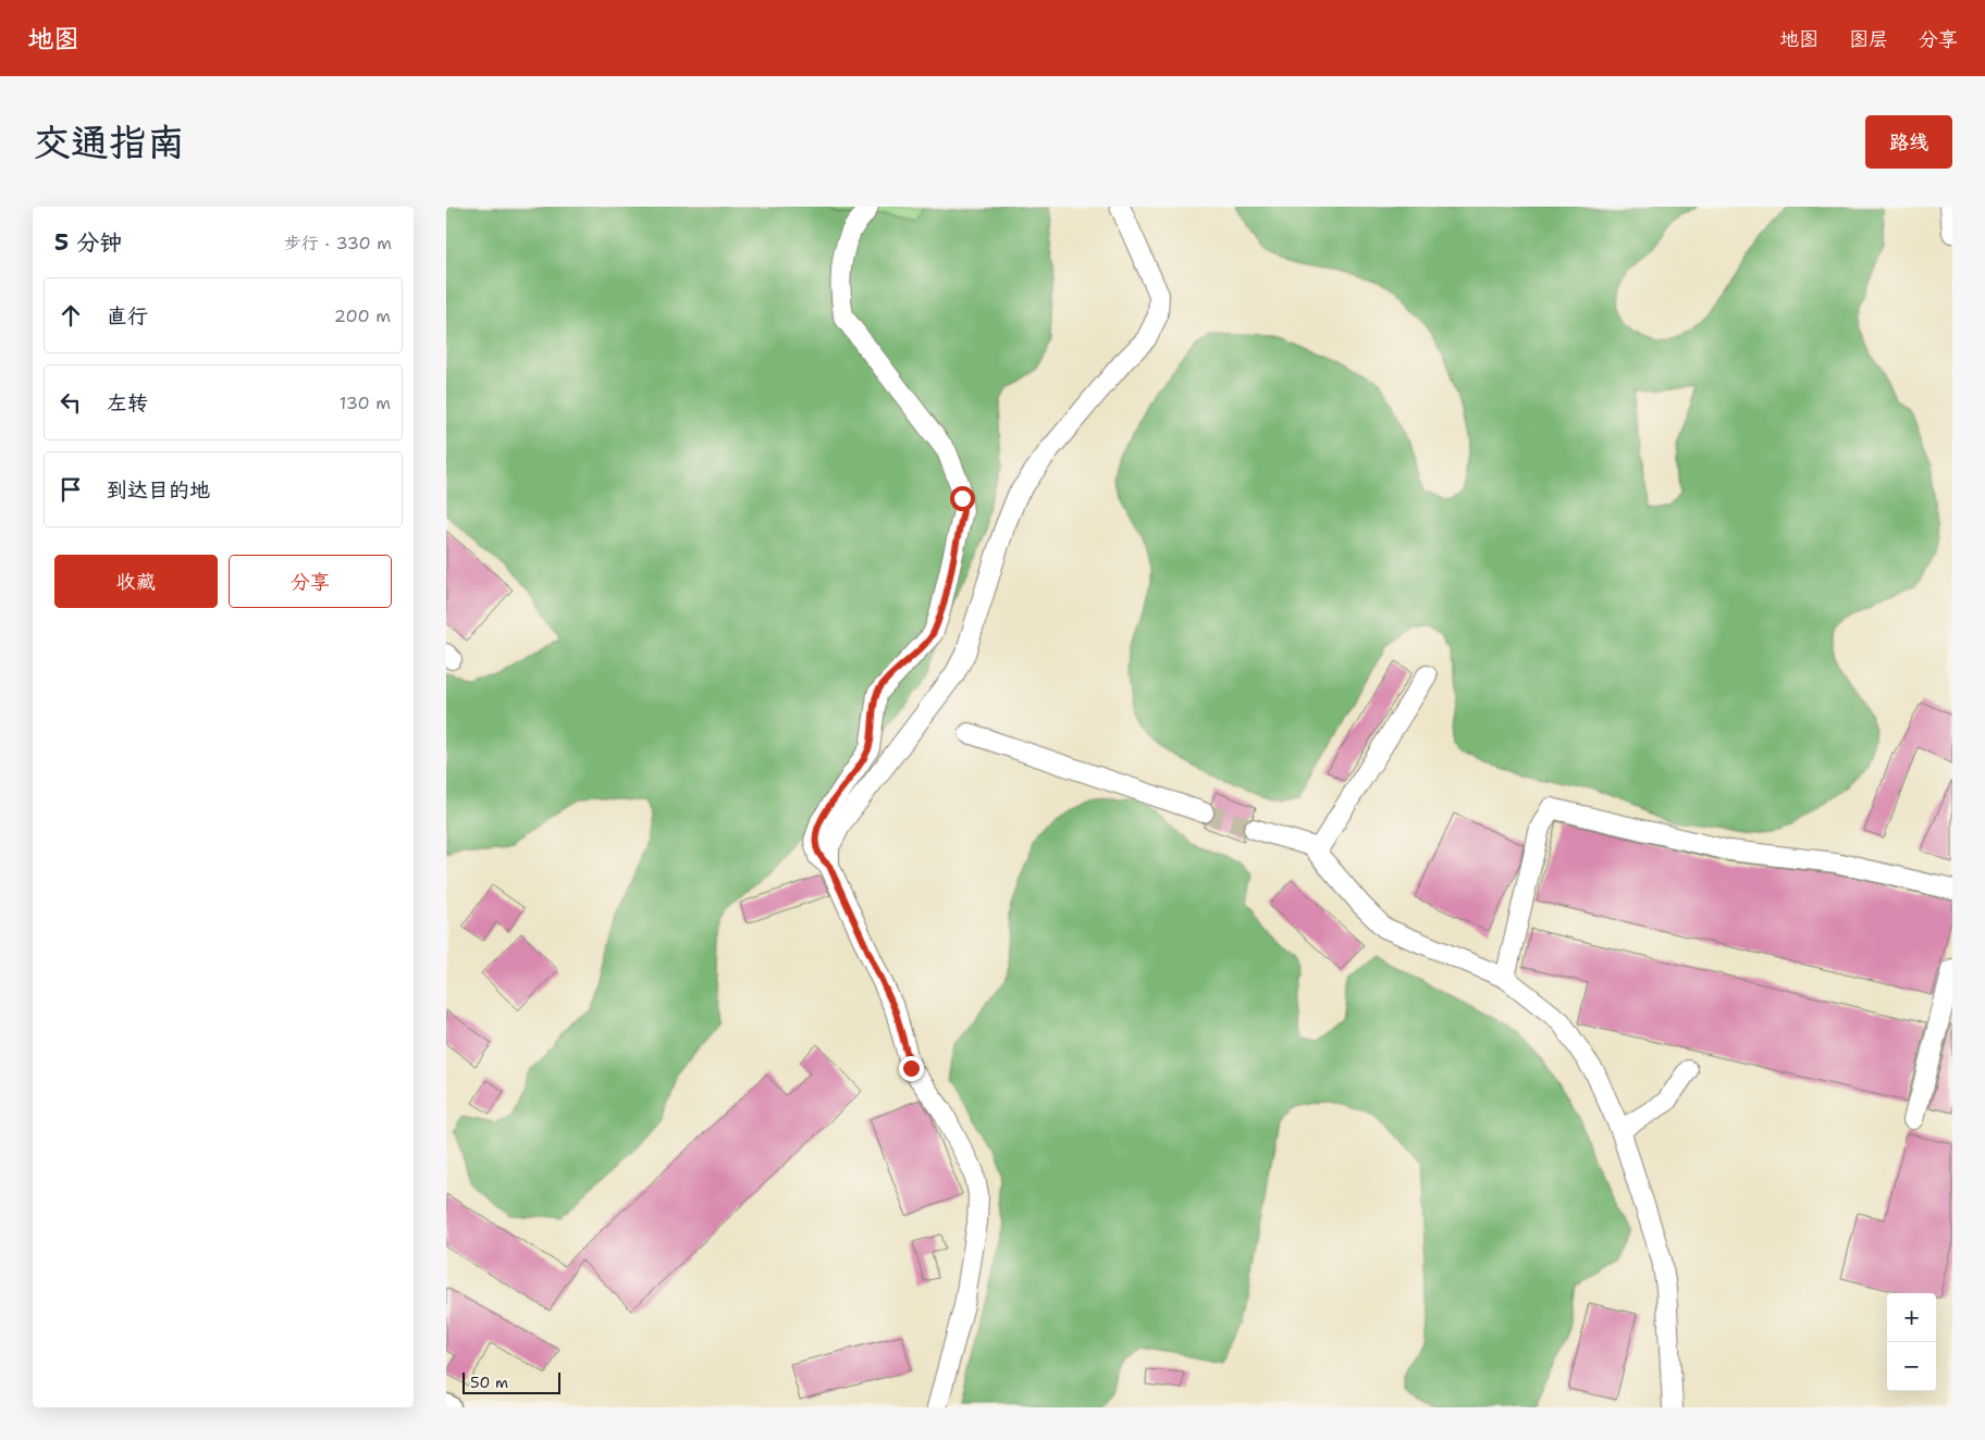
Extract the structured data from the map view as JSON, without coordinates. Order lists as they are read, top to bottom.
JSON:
{
  "scale_bar": "50 m",
  "page": {
    "header": "地图",
    "nav": ["地图", "图层", "分享"],
    "buttons": [
      "路线",
      ["收藏", "分享"]
    ],
    "title": "交通指南",
    "heading": ["5 分钟", "步行 · 330 m"],
    "list": [
      ["直行", "200 m"],
      ["左转", "130 m"],
      "到达目的地"
    ],
    "map_buttons": ["+", "−"],
    "scale": "50 m"
  }
}
